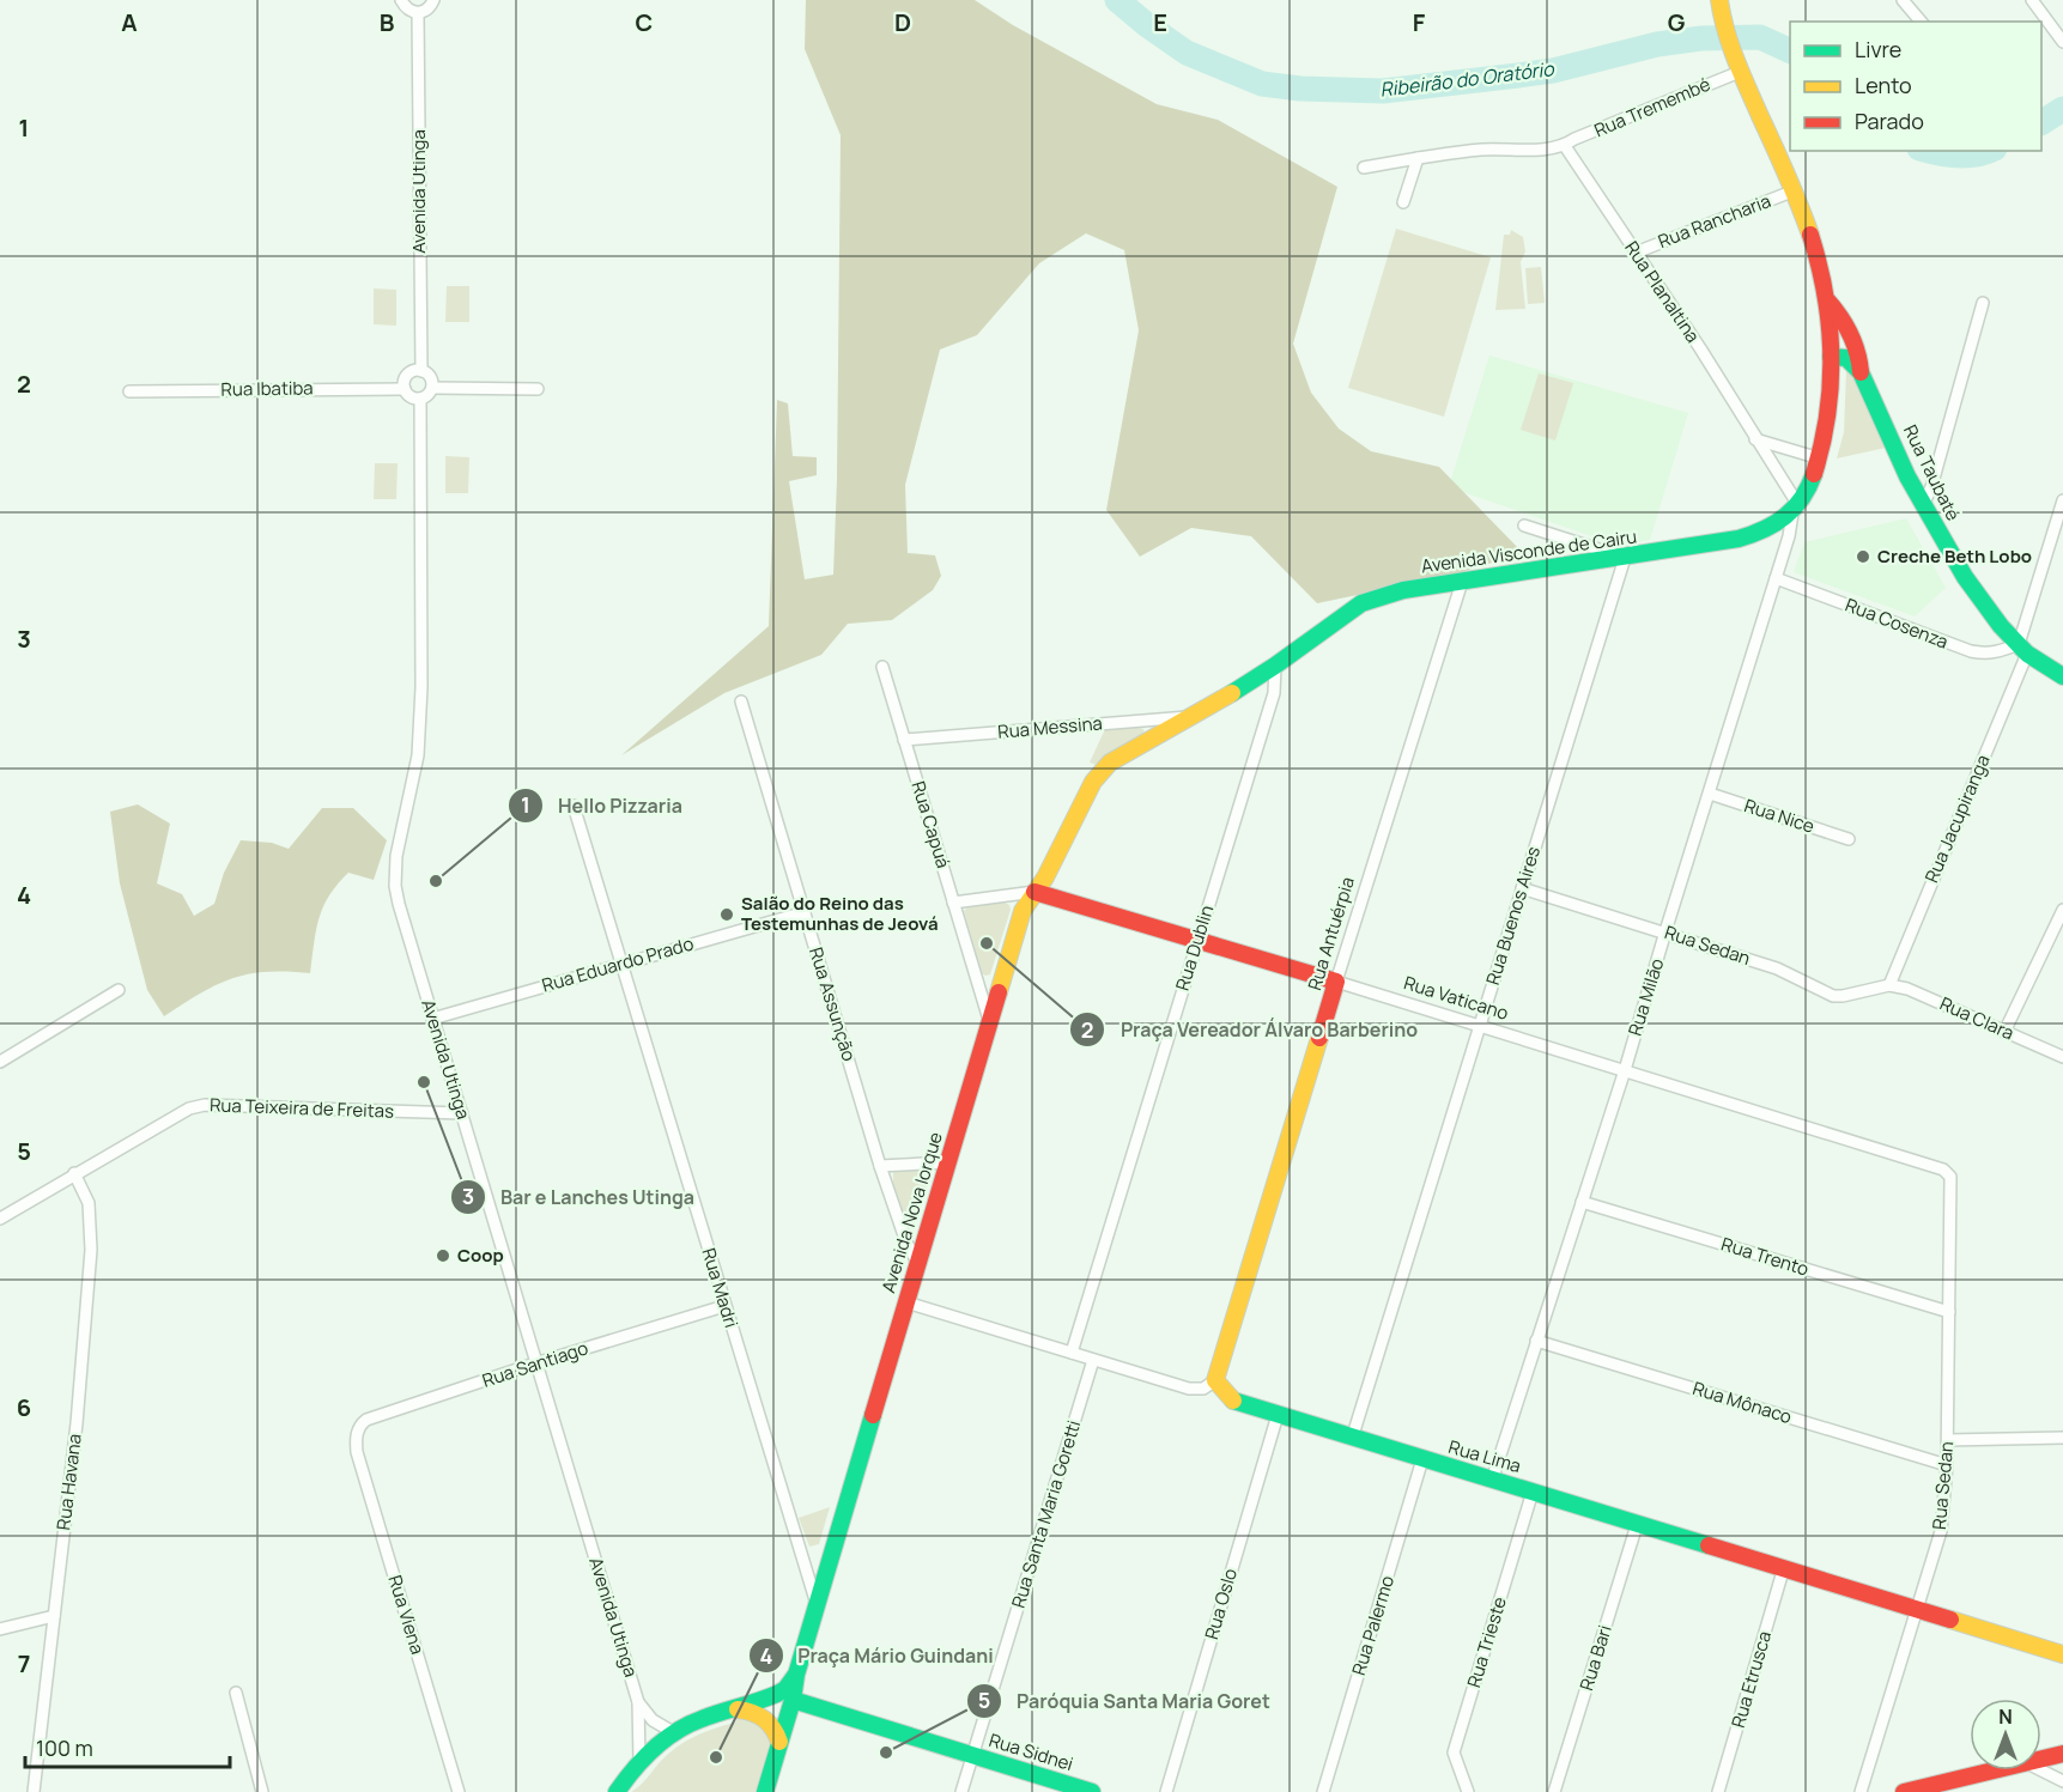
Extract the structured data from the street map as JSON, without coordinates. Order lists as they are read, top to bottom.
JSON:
{
  "streets": {
    "main road": [
      "Rua Taubaté",
      "Avenida Visconde de Cairu",
      "Rua Antuérpia",
      "Rua Vaticano",
      "Avenida Nova Iorque",
      "Rua Lima",
      "Rua Sidnei"
    ],
    "street": [
      "Rua Tremembé",
      "Avenida Utinga",
      "Rua Rancharia",
      "Rua Planaltina",
      "Rua Ibatiba",
      "Rua Cosenza",
      "Rua Messina",
      "Rua Nice",
      "Rua Jacupiranga",
      "Rua Capuá",
      "Rua Buenos Aires",
      "Rua Sedan",
      "Rua Dublin",
      "Rua Eduardo Prado",
      "Rua Milão",
      "Rua Assunção",
      "Rua Clara",
      "Rua Teixeira de Freitas",
      "Rua Trento",
      "Rua Madri",
      "Rua Santiago",
      "Rua Mônaco",
      "Rua Havana",
      "Rua Santa Maria Goretti",
      "Rua Oslo",
      "Rua Viena",
      "Rua Palermo",
      "Rua Trieste",
      "Rua Bari",
      "Rua Etrusca"
    ]
  },
  "crossings": [
    ["Rua Tremembé", "Rua Planaltina"],
    ["Rua Tremembé", "Rua Taubaté"],
    ["Avenida Utinga", "Rua Ibatiba"],
    ["Avenida Utinga", "Rua Eduardo Prado"],
    ["Avenida Utinga", "Rua Teixeira de Freitas"],
    ["Avenida Utinga", "Rua Santiago"],
    ["Rua Rancharia", "Rua Planaltina"],
    ["Rua Rancharia", "Rua Taubaté"],
    ["Rua Planaltina", "Avenida Visconde de Cairu"],
    ["Rua Planaltina", "Rua Milão"],
    ["Rua Taubaté", "Rua Cosenza"],
    ["Rua Taubaté", "Rua Jacupiranga"],
    ["Avenida Visconde de Cairu", "Rua Messina"],
    ["Avenida Visconde de Cairu", "Rua Buenos Aires"],
    ["Avenida Visconde de Cairu", "Rua Antuérpia"],
    ["Avenida Visconde de Cairu", "Rua Dublin"],
    ["Avenida Visconde de Cairu", "Rua Milão"],
    ["Avenida Visconde de Cairu", "Avenida Nova Iorque"],
    ["Rua Cosenza", "Rua Jacupiranga"],
    ["Rua Cosenza", "Rua Milão"],
    ["Rua Messina", "Rua Capuá"],
    ["Rua Nice", "Rua Milão"],
    ["Rua Jacupiranga", "Rua Sedan"],
    ["Rua Jacupiranga", "Rua Clara"],
    ["Rua Capuá", "Rua Vaticano"],
    ["Rua Capuá", "Avenida Nova Iorque"],
    ["Rua Buenos Aires", "Rua Sedan"],
    ["Rua Buenos Aires", "Rua Vaticano"],
    ["Rua Buenos Aires", "Rua Lima"],
    ["Rua Antuérpia", "Rua Vaticano"],
    ["Rua Antuérpia", "Rua Lima"],
    ["Rua Sedan", "Rua Milão"],
    ["Rua Sedan", "Rua Vaticano"],
    ["Rua Sedan", "Rua Clara"],
    ["Rua Sedan", "Rua Trento"],
    ["Rua Sedan", "Rua Mônaco"],
    ["Rua Sedan", "Rua Lima"],
    ["Rua Dublin", "Rua Vaticano"],
    ["Rua Eduardo Prado", "Rua Assunção"],
    ["Rua Eduardo Prado", "Rua Madri"],
    ["Rua Milão", "Rua Vaticano"],
    ["Rua Milão", "Rua Trento"],
    ["Rua Milão", "Rua Mônaco"],
    ["Rua Milão", "Rua Lima"],
    ["Rua Vaticano", "Avenida Nova Iorque"],
    ["Rua Assunção", "Avenida Nova Iorque"],
    ["Rua Teixeira de Freitas", "Rua Havana"],
    ["Avenida Nova Iorque", "Rua Madri"],
    ["Avenida Nova Iorque", "Rua Sidnei"],
    ["Rua Madri", "Rua Santiago"],
    ["Rua Santiago", "Rua Viena"],
    ["Rua Lima", "Rua Oslo"],
    ["Rua Lima", "Rua Palermo"],
    ["Rua Lima", "Rua Trieste"],
    ["Rua Lima", "Rua Bari"],
    ["Rua Lima", "Rua Etrusca"],
    ["Rua Santa Maria Goretti", "Rua Sidnei"]
  ],
  "water": ["Ribeirão do Oratório"],
  "places": [
    "Creche Beth Lobo",
    "Hello Pizzaria",
    "Salão do Reino das Testemunhas de Jeová",
    "Praça Vereador Álvaro Barberino",
    "Bar e Lanches Utinga",
    "Coop",
    "Paróquia Santa Maria Goret",
    "Praça Mário Guindani"
  ],
  "legend": ["Livre", "Lento", "Parado"],
  "scale_bar": "100 m",
  "north": "top",
  "grid": {
    "columns": [
      "A",
      "B",
      "C",
      "D",
      "E",
      "F",
      "G"
    ],
    "rows": [
      "1",
      "2",
      "3",
      "4",
      "5",
      "6",
      "7"
    ]
  }
}
